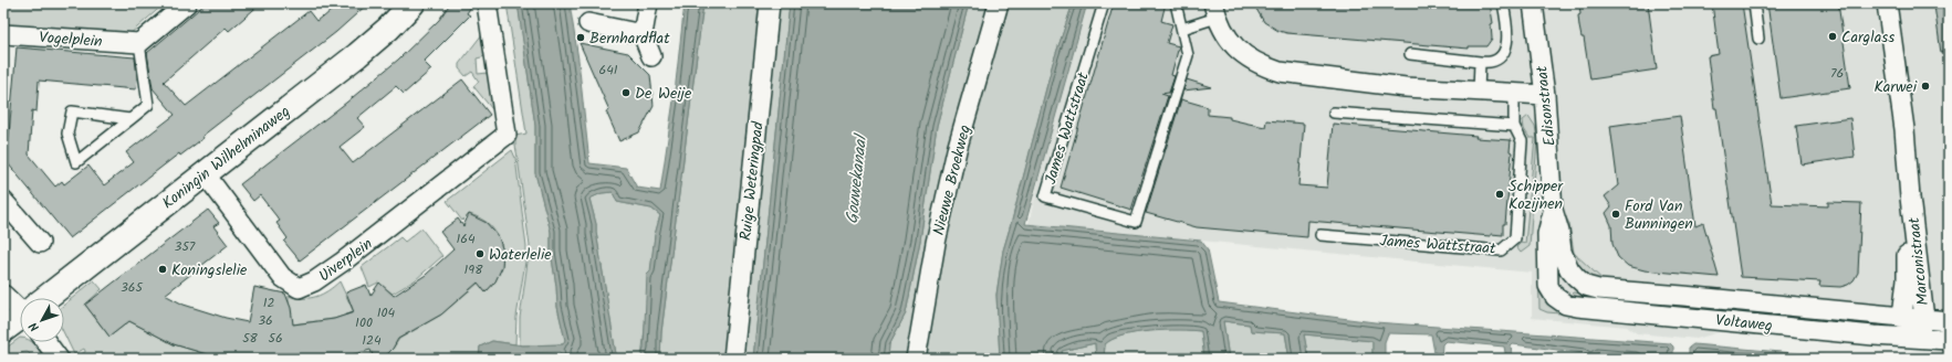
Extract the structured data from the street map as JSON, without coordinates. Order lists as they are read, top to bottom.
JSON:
{
  "streets": {
    "main road": ["Koningin Wilhelminaweg"],
    "street": [
      "Vogelplein",
      "Edisonstraat",
      "Nieuwe Broekweg",
      "Ruige Weteringpad",
      "Uiverplein",
      "Marconistraat",
      "Voltaweg"
    ],
    "lane": ["James Wattstraat"]
  },
  "crossings": [
    ["Edisonstraat", "Voltaweg"],
    ["Koningin Wilhelminaweg", "Uiverplein"],
    ["Marconistraat", "Voltaweg"]
  ],
  "water": ["Gouwekanaal"],
  "places": [
    "Carglass",
    "Bernhardflat",
    "Karwei",
    "De Weije",
    "Schipper Kozijnen",
    "Ford Van Bunningen",
    "Waterlelie",
    "Koningslelie"
  ],
  "house_numbers": [
    "641",
    "76",
    "164",
    "357",
    "198",
    "365",
    "12",
    "104",
    "36",
    "100",
    "58",
    "56",
    "124"
  ],
  "north": "bottom left"
}
